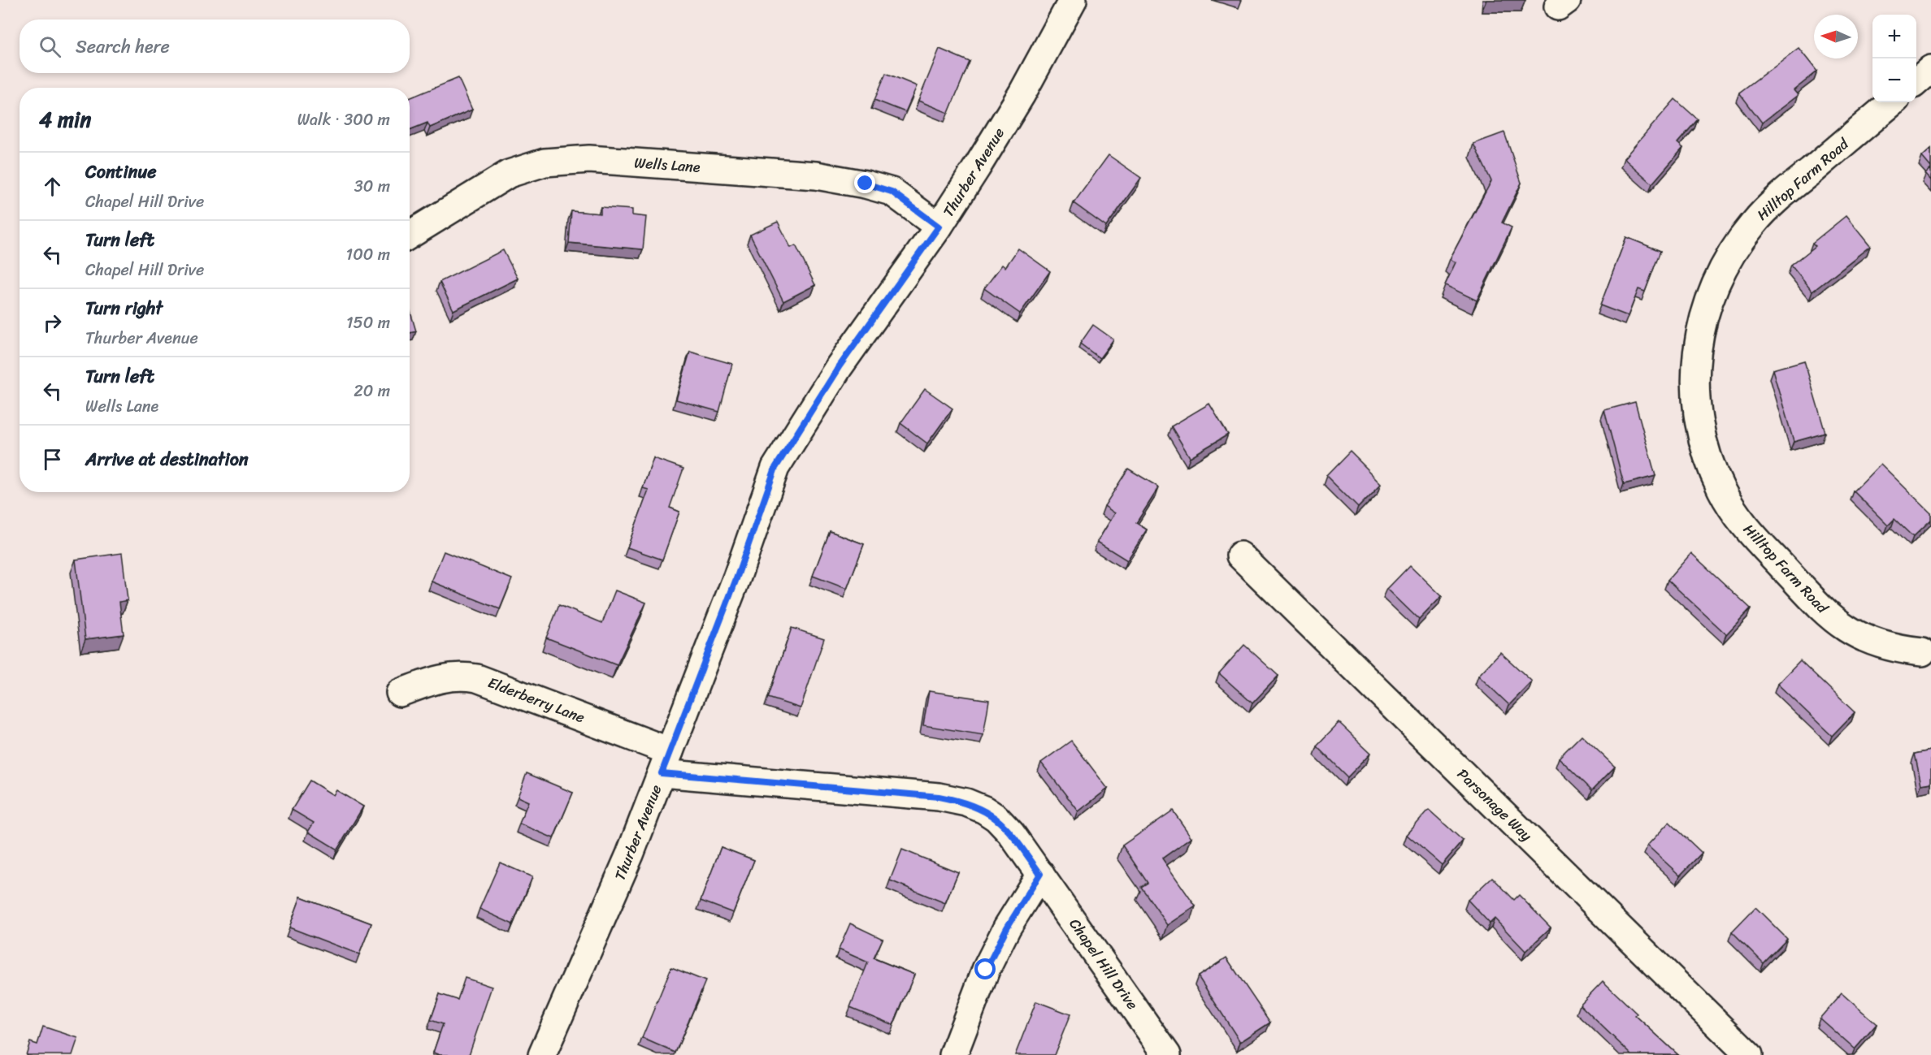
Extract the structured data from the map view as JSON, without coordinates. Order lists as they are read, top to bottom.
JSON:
{
  "streets": {
    "street": [
      "Wells Lane",
      "Thurber Avenue",
      "Hilltop Farm Road",
      "Elderberry Lane",
      "Parsonage Way",
      "Chapel Hill Drive"
    ]
  },
  "crossings": [
    ["Wells Lane", "Thurber Avenue"],
    ["Thurber Avenue", "Elderberry Lane"],
    ["Thurber Avenue", "Chapel Hill Drive"],
    ["Elderberry Lane", "Chapel Hill Drive"]
  ],
  "north": "left",
  "page": {
    "map_buttons": ["+", "−"],
    "search": "Search here",
    "heading": ["4 min", "Walk · 300 m"],
    "list": [
      ["Continue", "Chapel Hill Drive", "30 m"],
      ["Turn left", "Chapel Hill Drive", "100 m"],
      ["Turn right", "Thurber Avenue", "150 m"],
      ["Turn left", "Wells Lane", "20 m"],
      "Arrive at destination"
    ]
  }
}
